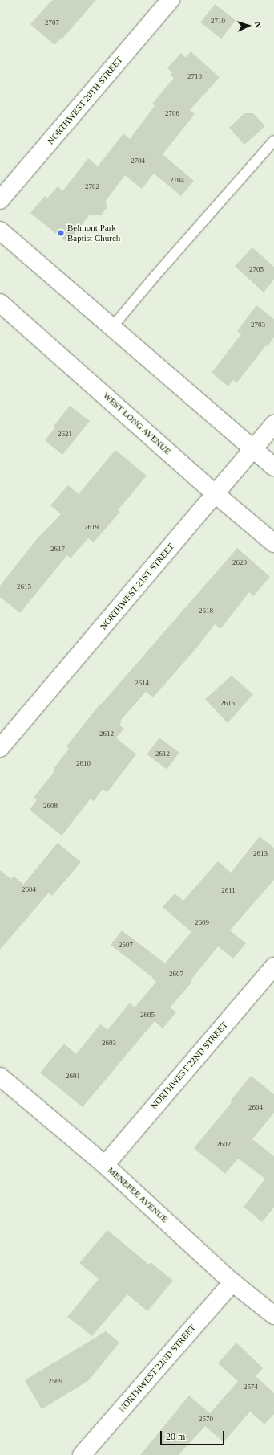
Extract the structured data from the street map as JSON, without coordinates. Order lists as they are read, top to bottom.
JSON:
{
  "streets": {
    "street": [
      "NORTHWEST 20TH STREET",
      "WEST LONG AVENUE",
      "NORTHWEST 21ST STREET",
      "NORTHWEST 22ND STREET",
      "MENEFEE AVENUE"
    ]
  },
  "crossings": [
    ["WEST LONG AVENUE", "NORTHWEST 21ST STREET"],
    ["NORTHWEST 22ND STREET", "MENEFEE AVENUE"]
  ],
  "places": ["Belmont Park Baptist Church"],
  "house_numbers": [
    "2710",
    "2707",
    "2710",
    "2706",
    "2704",
    "2704",
    "2702",
    "2705",
    "2703",
    "2621",
    "2619",
    "2617",
    "2620",
    "2615",
    "2618",
    "2614",
    "2616",
    "2612",
    "2612",
    "2610",
    "2608",
    "2613",
    "2604",
    "2611",
    "2609",
    "2607",
    "2607",
    "2605",
    "2603",
    "2601",
    "2604",
    "2602",
    "2569",
    "2574",
    "2570"
  ],
  "scale_bar": "20 m",
  "north": "right"
}
